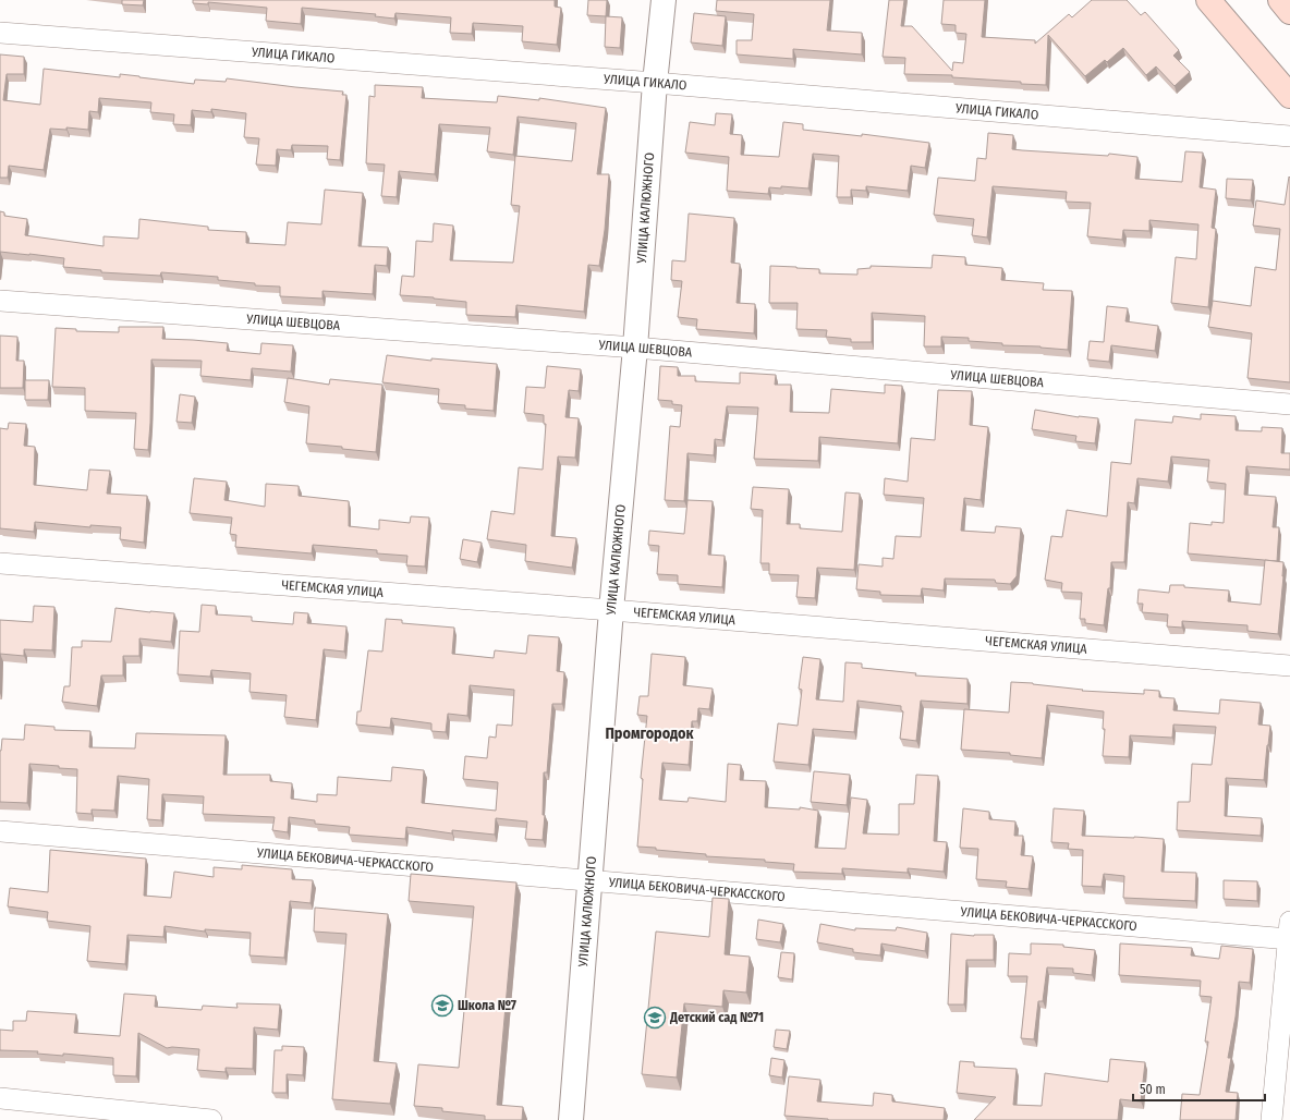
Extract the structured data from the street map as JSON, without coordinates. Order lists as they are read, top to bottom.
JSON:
{
  "streets": {
    "street": [
      "УЛИЦА ГИКАЛО",
      "УЛИЦА КАЛЮЖНОГО",
      "УЛИЦА ШЕВЦОВА",
      "ЧЕГЕМСКАЯ УЛИЦА",
      "УЛИЦА БЕКОВИЧА-ЧЕРКАССКОГО"
    ]
  },
  "crossings": [
    ["УЛИЦА ГИКАЛО", "УЛИЦА КАЛЮЖНОГО"],
    ["УЛИЦА КАЛЮЖНОГО", "УЛИЦА ШЕВЦОВА"],
    ["УЛИЦА КАЛЮЖНОГО", "ЧЕГЕМСКАЯ УЛИЦА"],
    ["УЛИЦА КАЛЮЖНОГО", "УЛИЦА БЕКОВИЧА-ЧЕРКАССКОГО"]
  ],
  "districts": ["Промгородок"],
  "places": {
    "school or university": ["Школа №7", "Детский сад №71"]
  },
  "scale_bar": "50 m"
}
